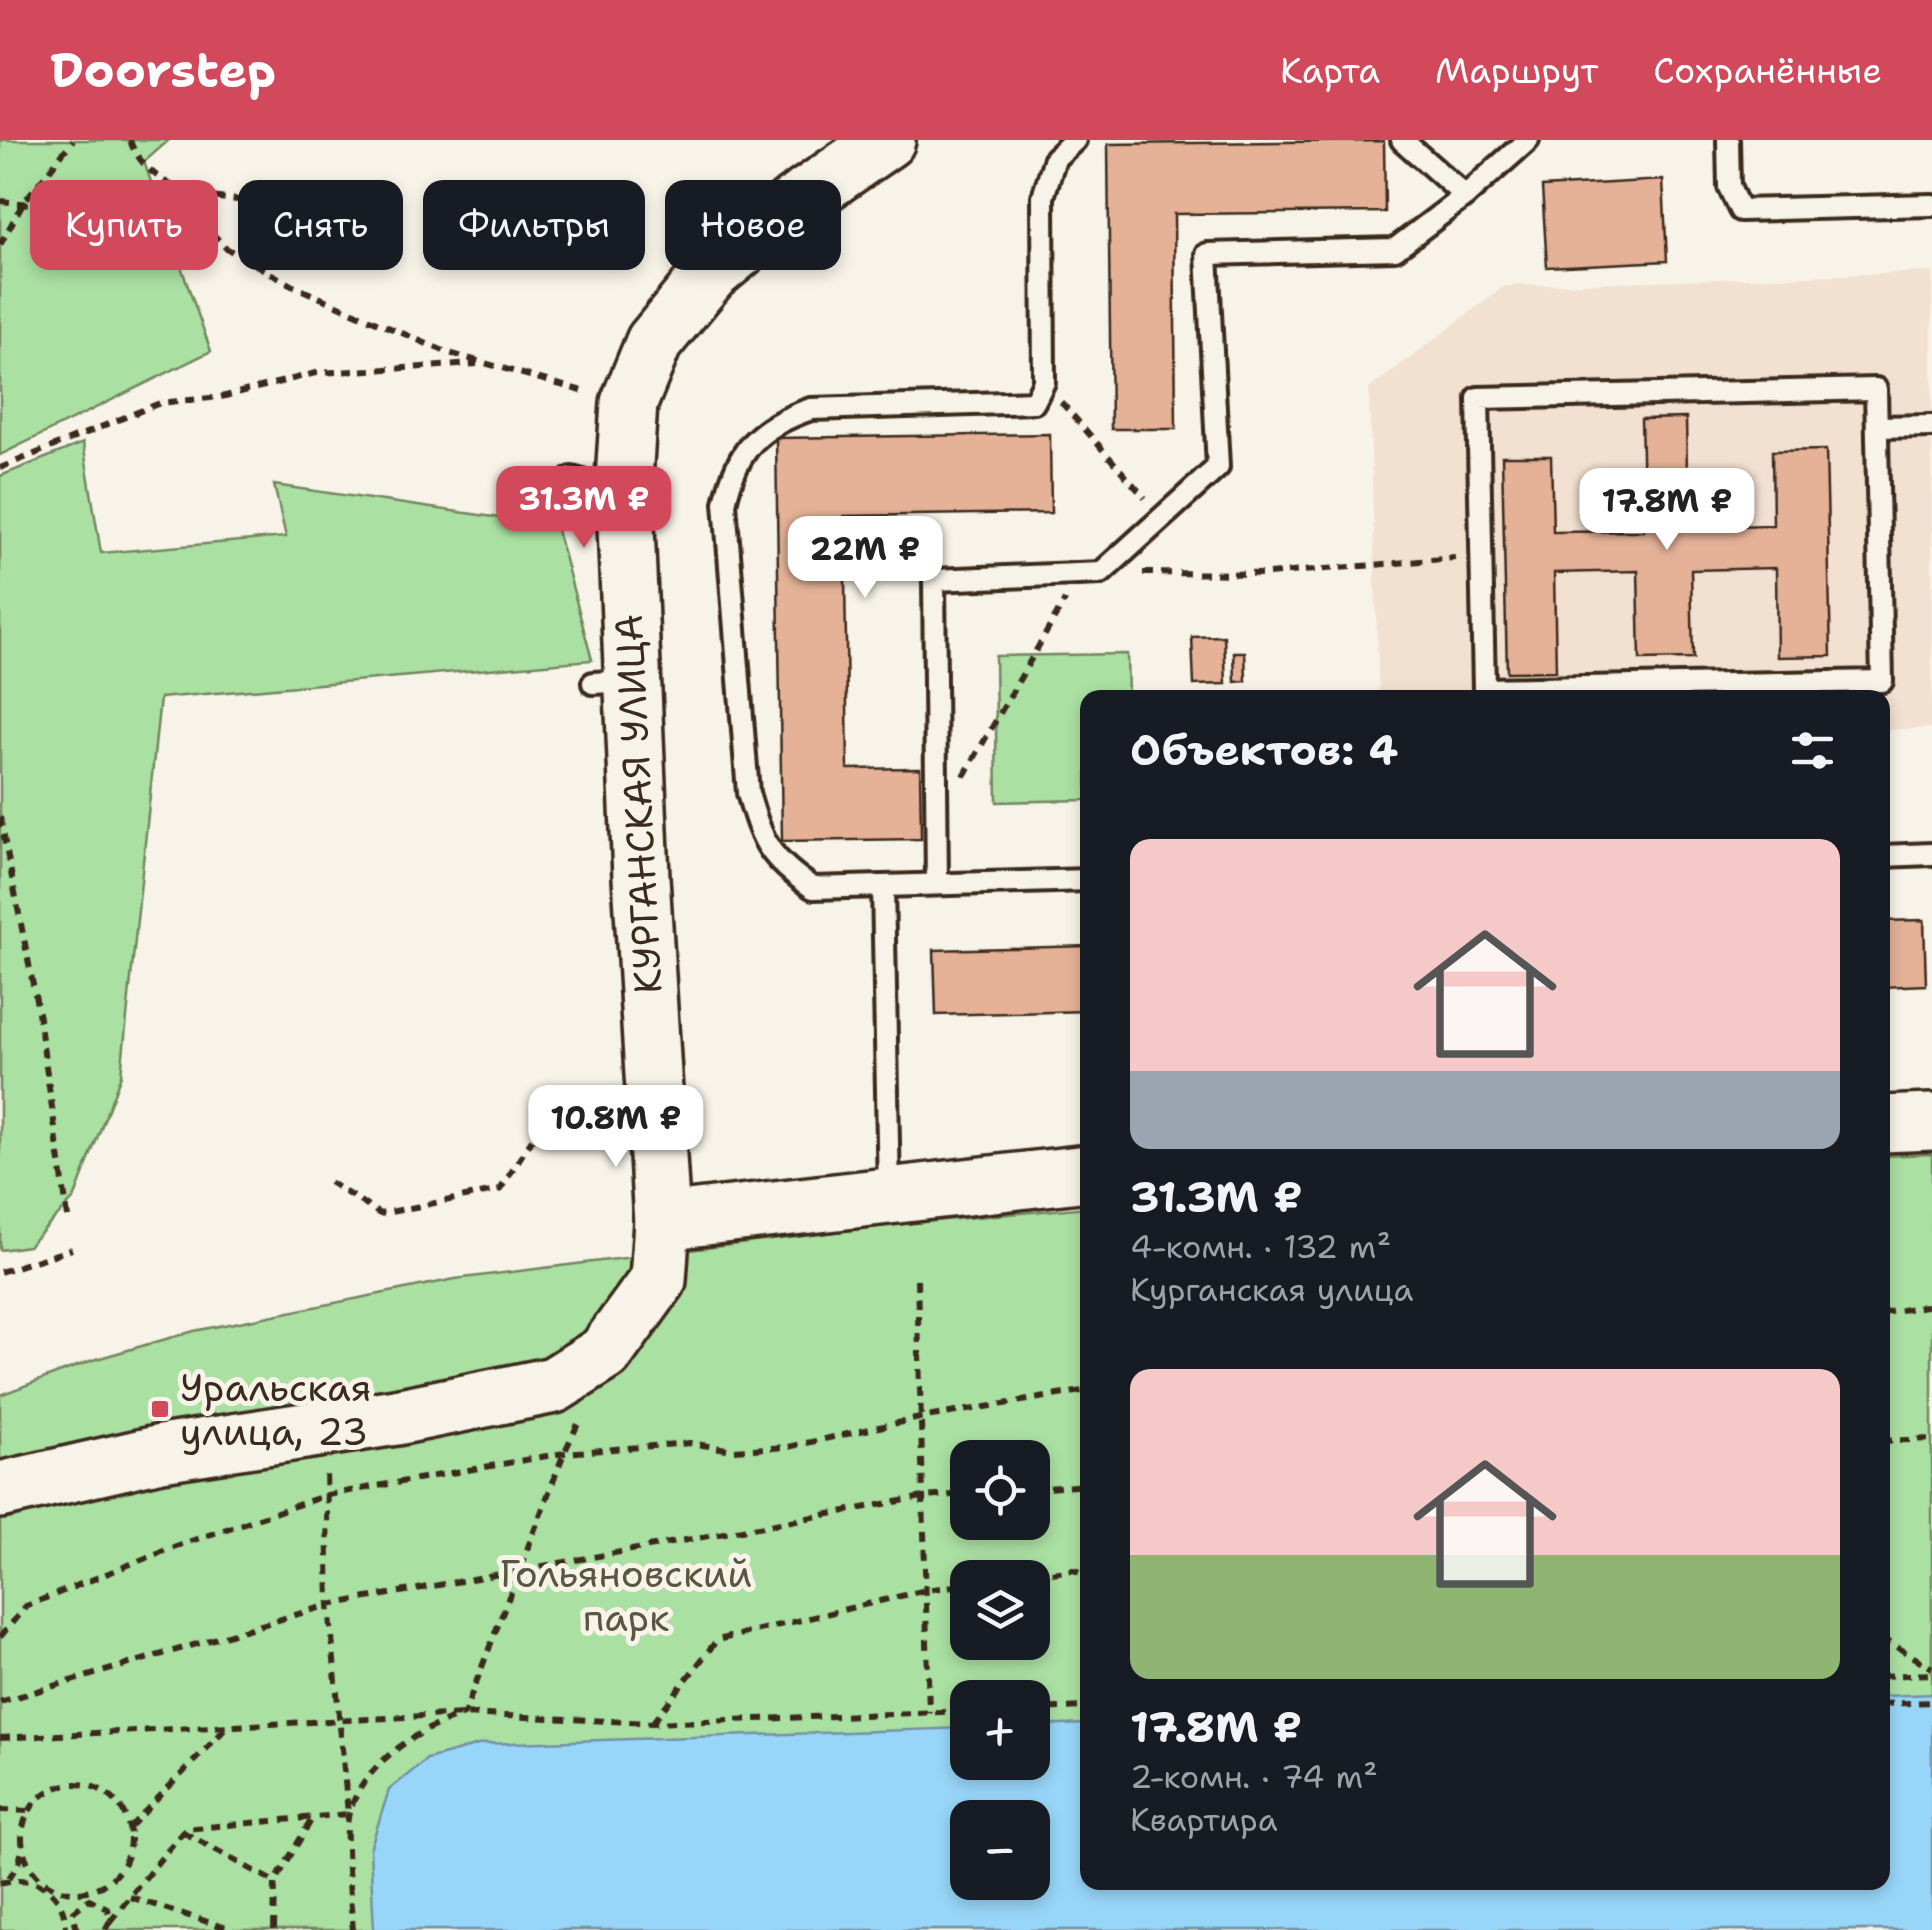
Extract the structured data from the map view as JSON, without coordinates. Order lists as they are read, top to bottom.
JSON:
{
  "streets": {
    "main road": ["КУРГАНСКАЯ УЛИЦА"]
  },
  "parks": ["Гольяновcкий парк"],
  "places": {
    "transit": ["Уральская улица, 23"]
  },
  "page": {
    "header": "Doorstep",
    "nav": ["Карта", "Маршрут", "Сохранённые"],
    "chip": [
      "Купить",
      "Снять",
      "Фильтры",
      "Новое"
    ],
    "price": [
      "31.3M ₽",
      "17.8M ₽",
      "22M ₽",
      "10.8M ₽"
    ],
    "heading": "Объектов: 4",
    "list": [
      {
        "name": "31.3M ₽",
        "note": "4-комн. · 132 m² · Курганская улица"
      },
      {
        "name": "17.8M ₽",
        "note": "2-комн. · 74 m² · Квартира"
      }
    ],
    "map_buttons": ["+", "−"]
  }
}
